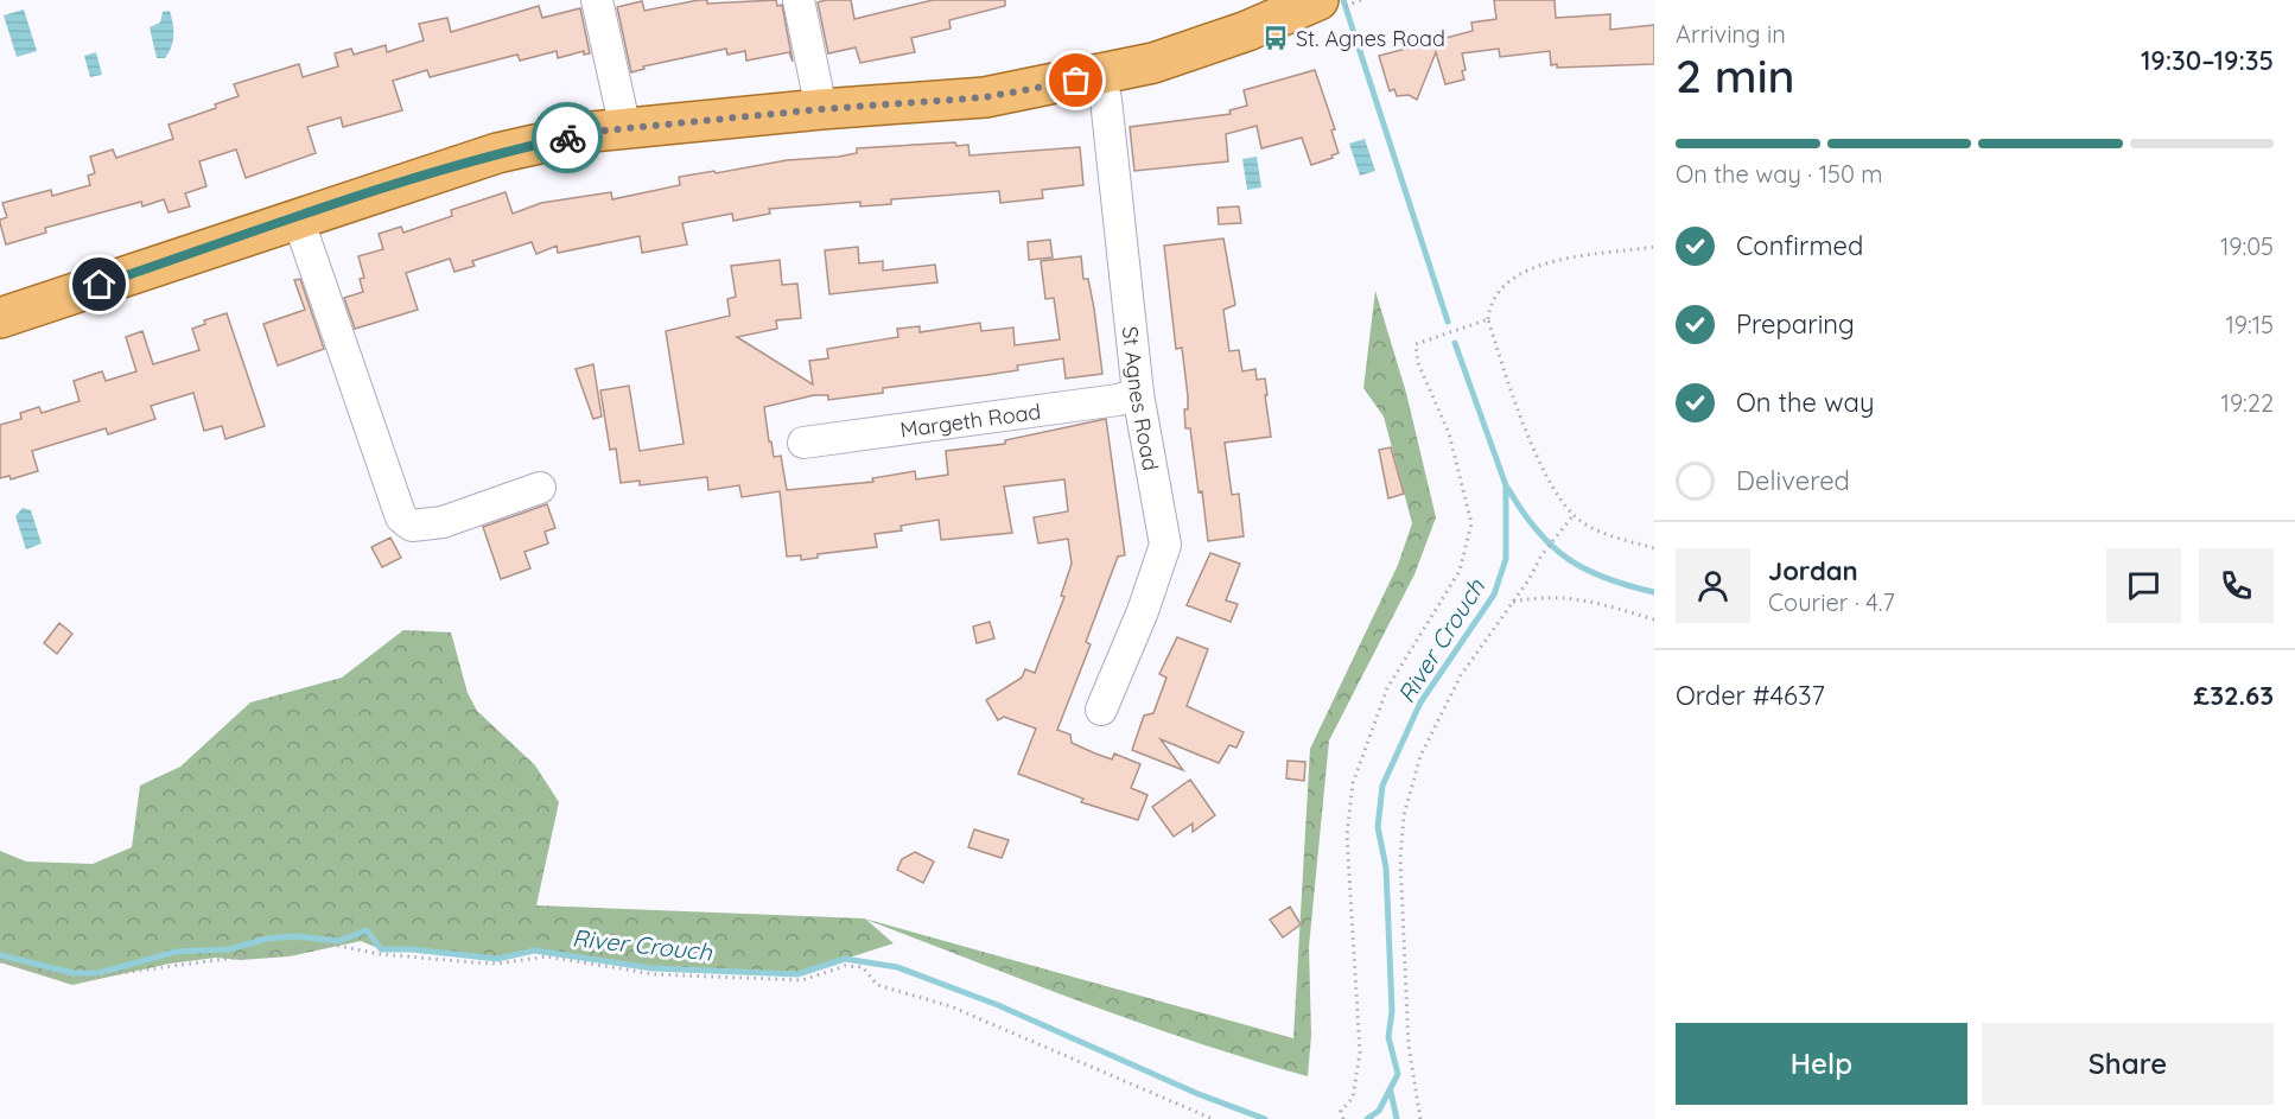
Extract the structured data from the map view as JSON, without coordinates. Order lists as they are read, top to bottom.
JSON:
{
  "streets": {
    "street": ["St Agnes Road", "Margeth Road"]
  },
  "crossings": [
    ["St Agnes Road", "Margeth Road"]
  ],
  "water": ["River Crouch"],
  "places": {
    "bus stop": ["St. Agnes Road"]
  },
  "page": {
    "heading": ["2 min", "Arriving in", "19:30–19:35"],
    "panel": [
      "Jordan",
      "Courier · 4.7",
      "Order #4637",
      "£32.63"
    ],
    "bar": "On the way · 150 m",
    "list": [
      ["Confirmed", "19:05"],
      ["Preparing", "19:15"],
      ["On the way", "19:22"],
      "Delivered"
    ],
    "buttons": ["Help", "Share"]
  }
}
